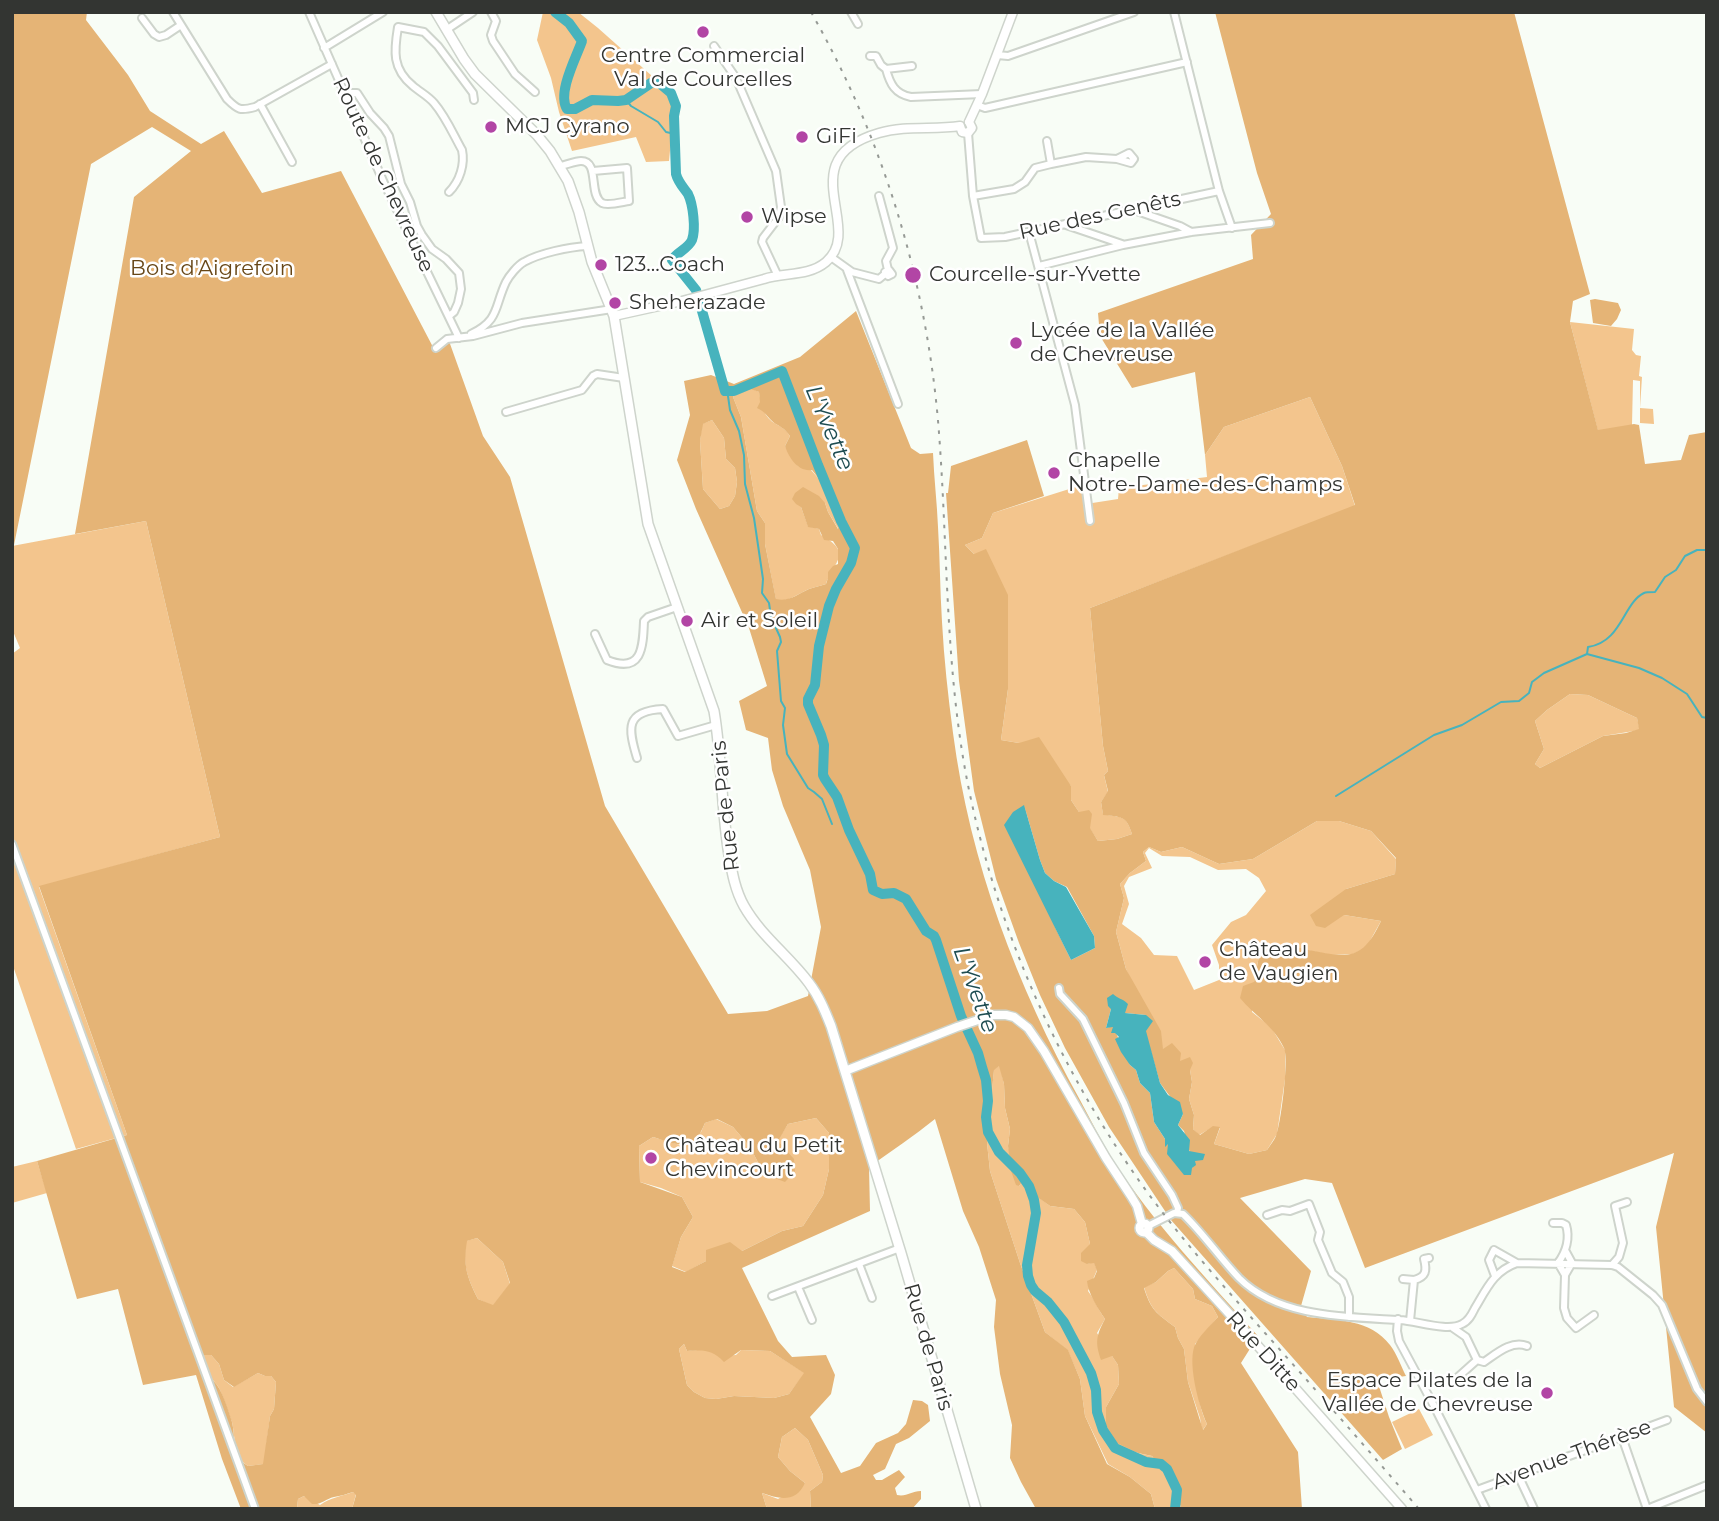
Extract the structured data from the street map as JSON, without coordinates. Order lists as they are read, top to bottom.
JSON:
{
  "streets": {
    "main road": ["Rue de Paris"],
    "street": [
      "Route de Chevreuse",
      "Rue des Genêts",
      "Rue Ditte",
      "Avenue Thérèse"
    ]
  },
  "water": ["L'Yvette"],
  "parks": ["Bois d'Aigrefoin"],
  "places": [
    "Centre Commercial Val de Courcelles",
    "MCJ Cyrano",
    "GiFi",
    "Wipse",
    "123...Coach",
    "Courcelle-sur-Yvette",
    "Sheherazade",
    "Lycée de la Vallée de Chevreuse",
    "Chapelle Notre-Dame-des-Champs",
    "Air et Soleil",
    "Château de Vaugien",
    "Château du Petit Chevincourt",
    "Espace Pilates de la Vallée de Chevreuse"
  ]
}
